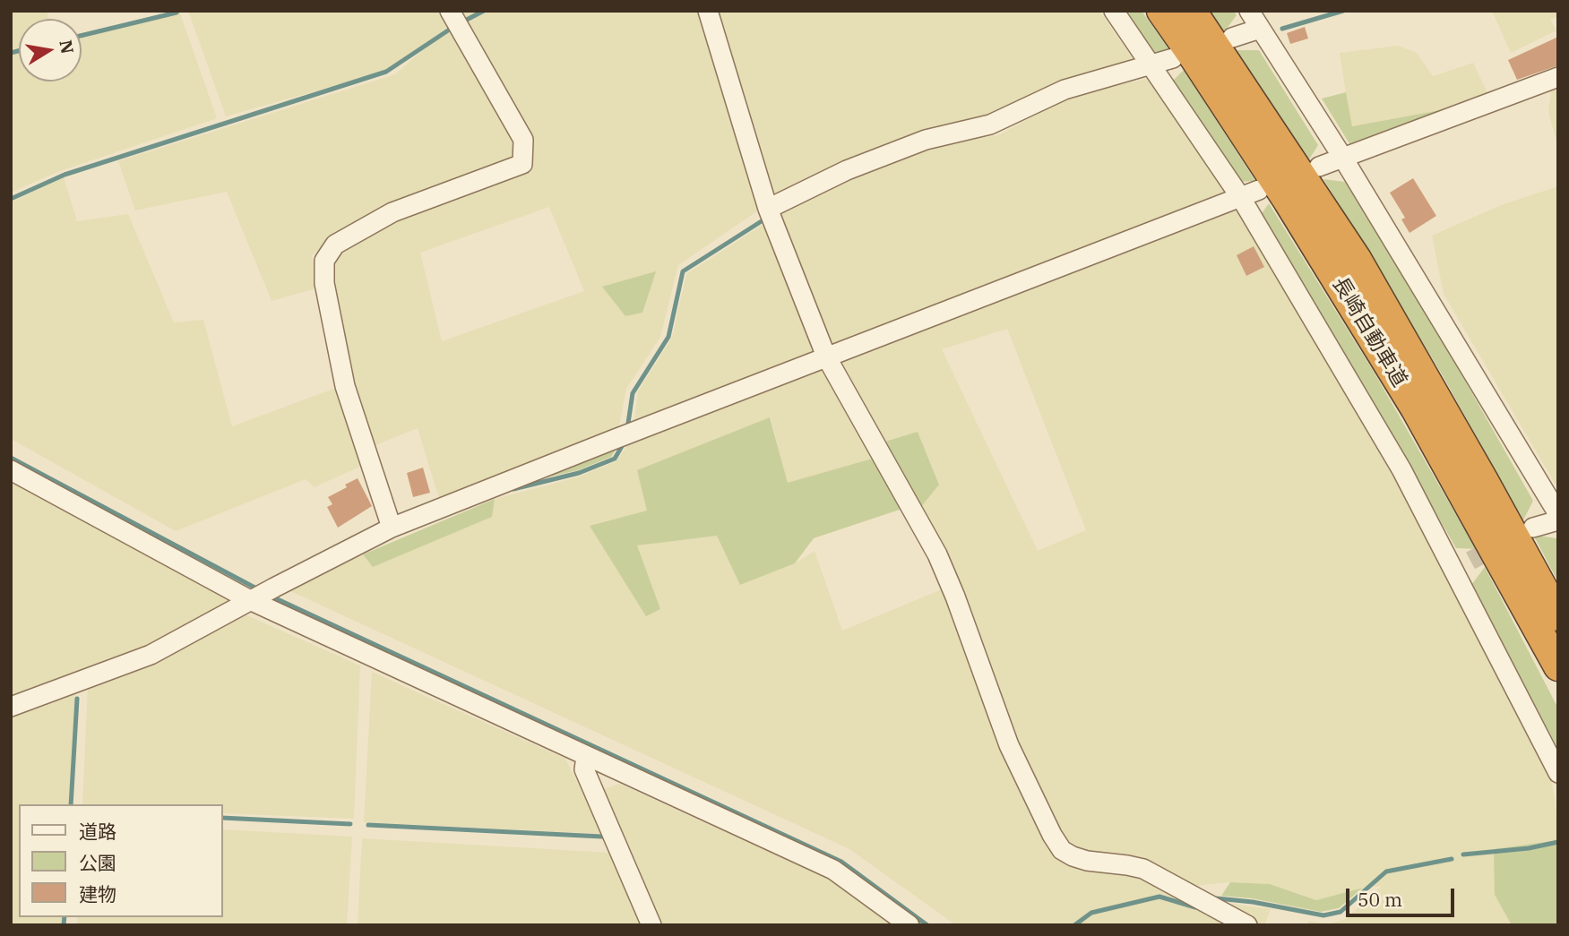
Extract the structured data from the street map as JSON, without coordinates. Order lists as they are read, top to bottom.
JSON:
{
  "streets": {
    "highway": ["長崎自動車道"]
  },
  "legend": ["道路", "公園", "建物"],
  "scale_bar": "50 m",
  "north": "right"
}
